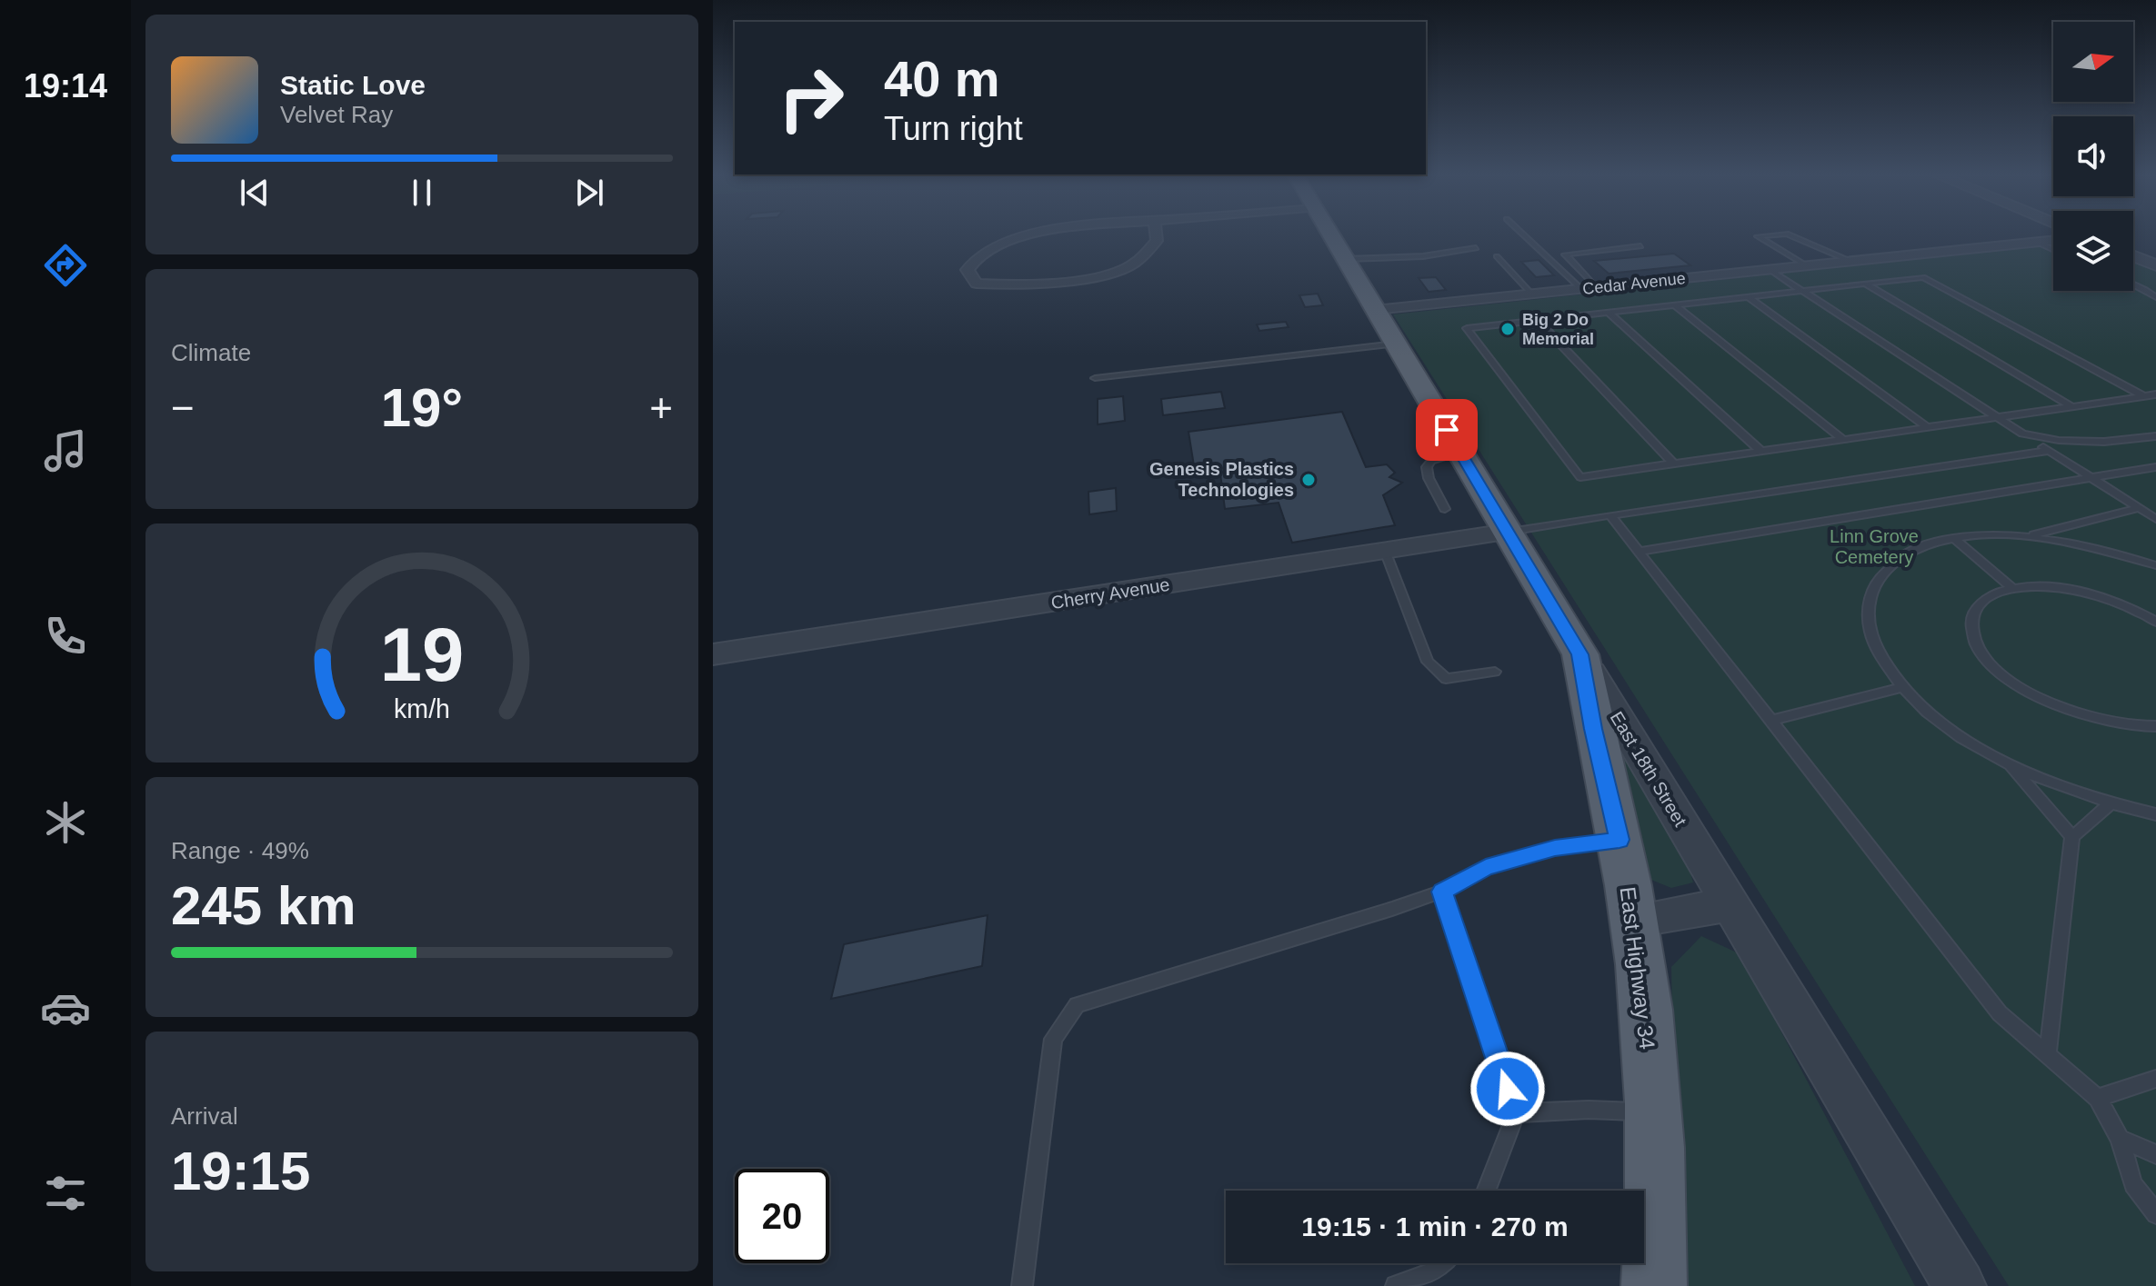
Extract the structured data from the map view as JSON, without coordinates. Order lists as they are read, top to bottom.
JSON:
{
  "streets": {
    "main road": ["East 18th Street", "East Highway 34"],
    "street": ["Cedar Avenue", "Cherry Avenue"]
  },
  "crossings": [
    ["Cedar Avenue", "East 18th Street"],
    ["Cherry Avenue", "East 18th Street"],
    ["East 18th Street", "East Highway 34"]
  ],
  "parks": ["Linn Grove Cemetery"],
  "places": ["Big 2 Do Memorial", "Genesis Plastics Technologies"],
  "north": "right",
  "page": {
    "tabs": "19:14",
    "turn": ["40 m", "Turn right"],
    "song": ["Static Love", "Velvet Ray"],
    "tile": [
      "Climate",
      ["Range · 49%", "245 km"],
      ["Arrival", "19:15"]
    ],
    "heat": ["−", "19°", "+"],
    "limit": "20",
    "trip": "19:15 · 1 min · 270 m",
    "gauge": ["19", "km/h"]
  }
}
